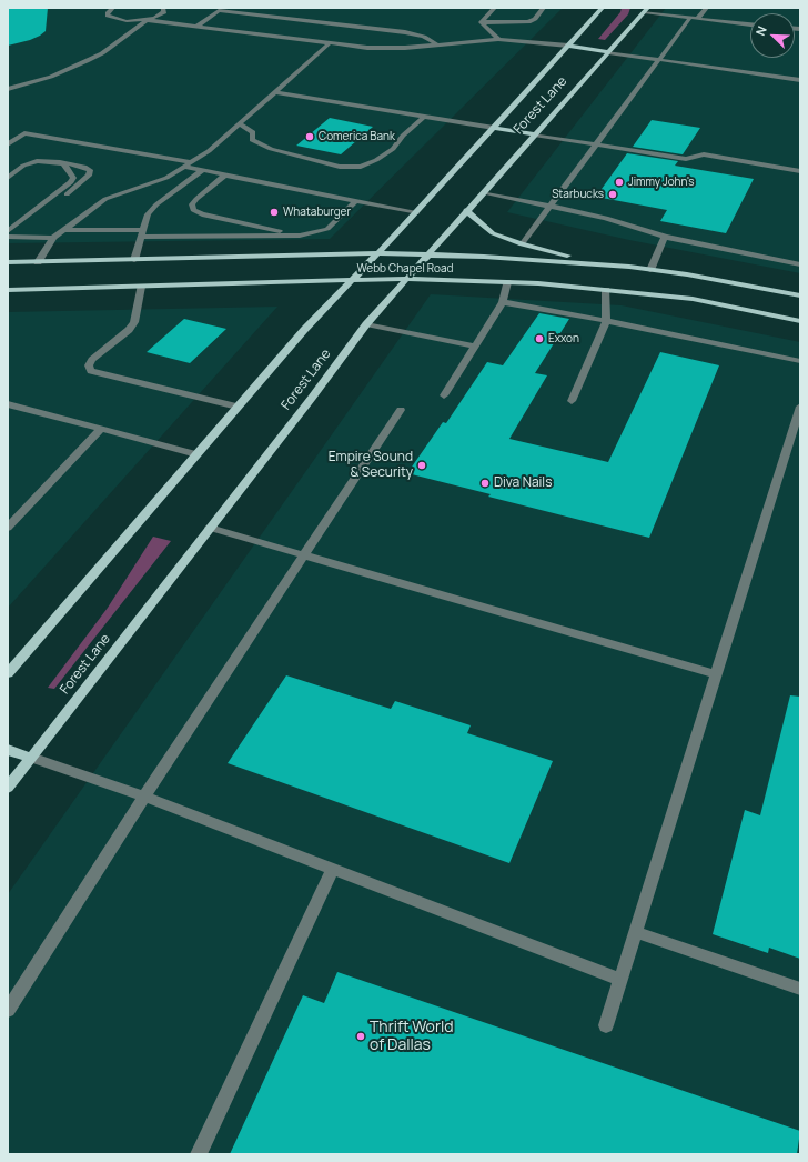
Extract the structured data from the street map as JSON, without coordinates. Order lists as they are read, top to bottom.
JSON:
{
  "streets": {
    "main road": ["Forest Lane", "Webb Chapel Road"]
  },
  "crossings": [
    ["Forest Lane", "Webb Chapel Road"]
  ],
  "places": [
    "Comerica Bank",
    "Jimmy John's",
    "Starbucks",
    "Whataburger",
    "Exxon",
    "Empire Sound & Security",
    "Diva Nails",
    "Thrift World of Dallas"
  ],
  "north": "top left"
}
